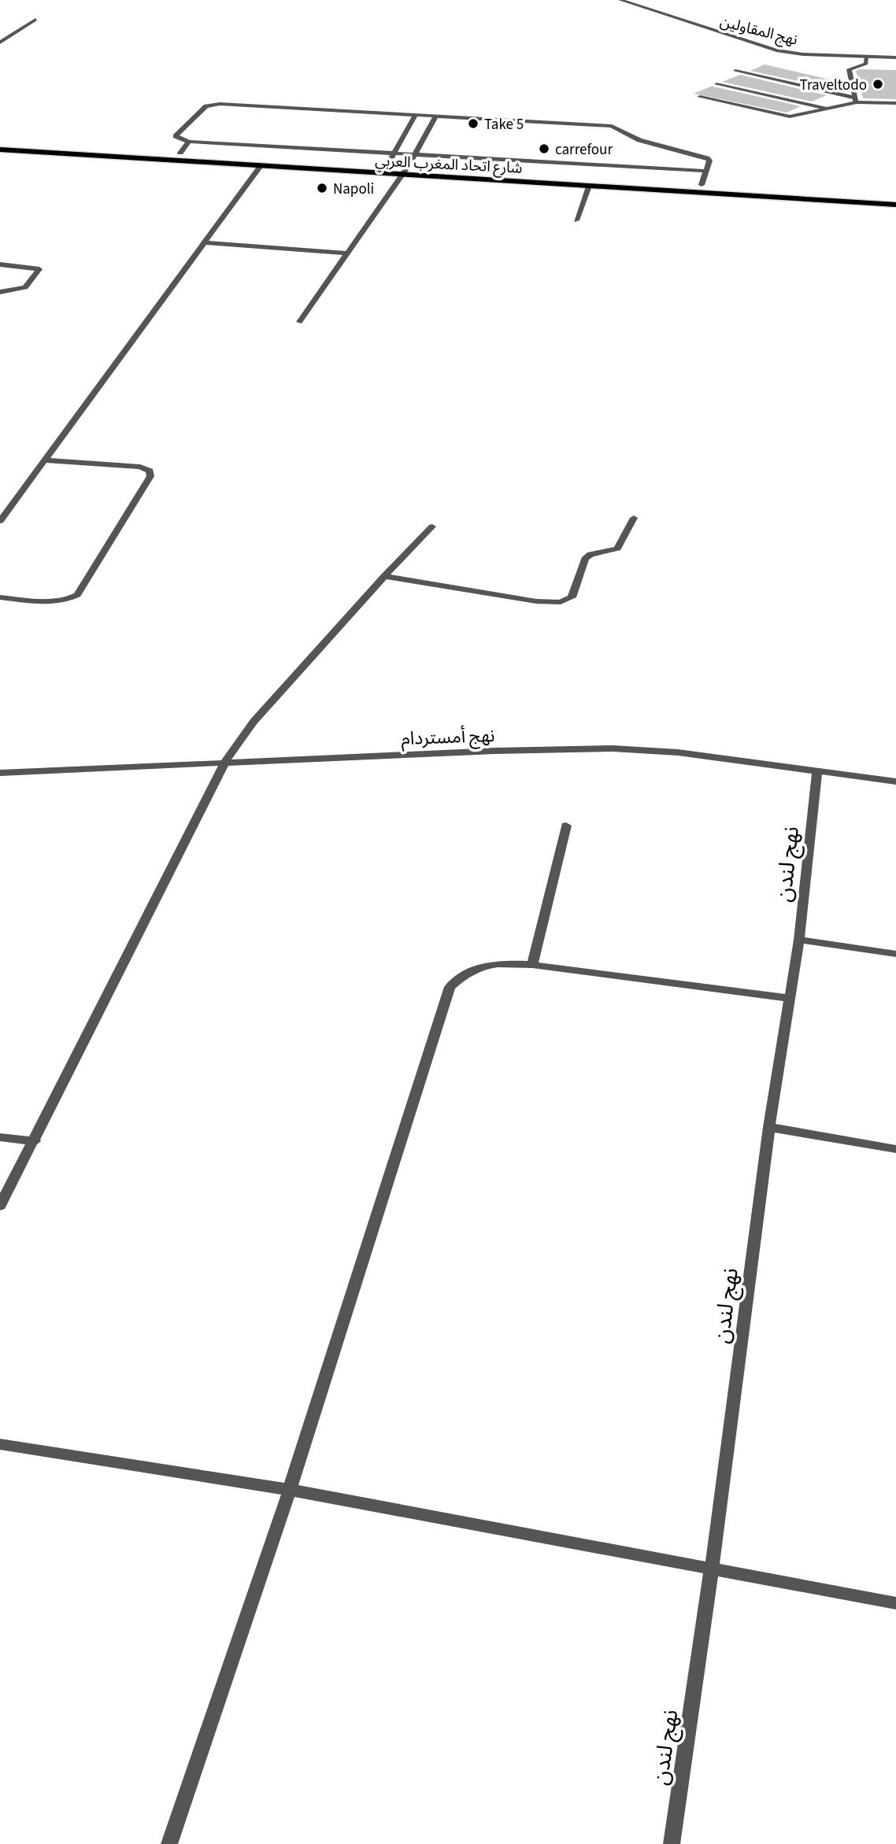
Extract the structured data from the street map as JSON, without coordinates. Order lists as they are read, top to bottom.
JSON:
{
  "streets": {
    "main road": ["شارع اتحاد المغرب العربي"],
    "street": ["نهج المقاولين", "نهج أمستردام", "نهج لندن"]
  },
  "crossings": [
    ["نهج أمستردام", "نهج لندن"]
  ],
  "places": [
    "Traveltodo",
    "Take 5",
    "carrefour",
    "Napoli"
  ]
}
